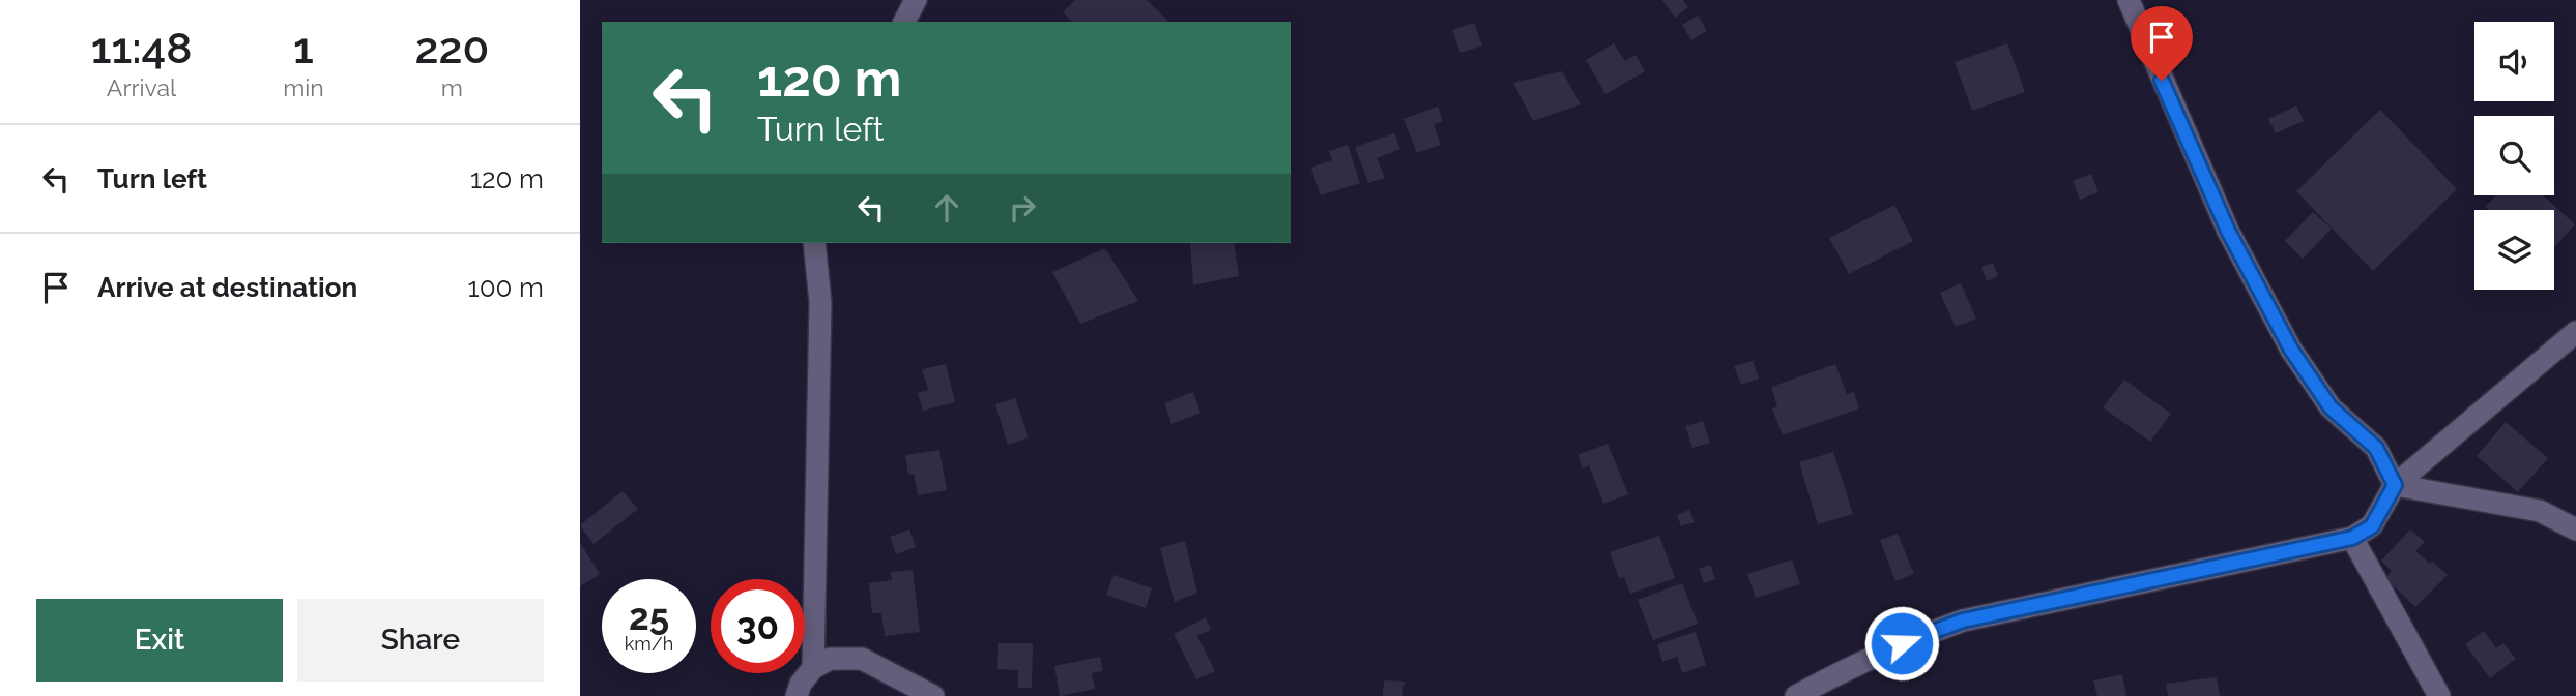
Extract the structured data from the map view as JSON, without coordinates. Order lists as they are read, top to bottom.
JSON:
{
  "page": {
    "eta": [
      "11:48",
      "Arrival",
      "1",
      "min",
      "220",
      "m"
    ],
    "turn": ["120 m", "Turn left"],
    "list": [
      {
        "name": "Turn left",
        "value": "120 m"
      },
      {
        "name": "Arrive at destination",
        "value": "100 m"
      }
    ],
    "speed": "25 km/h",
    "limit": "30",
    "buttons": ["Exit", "Share"]
  }
}
